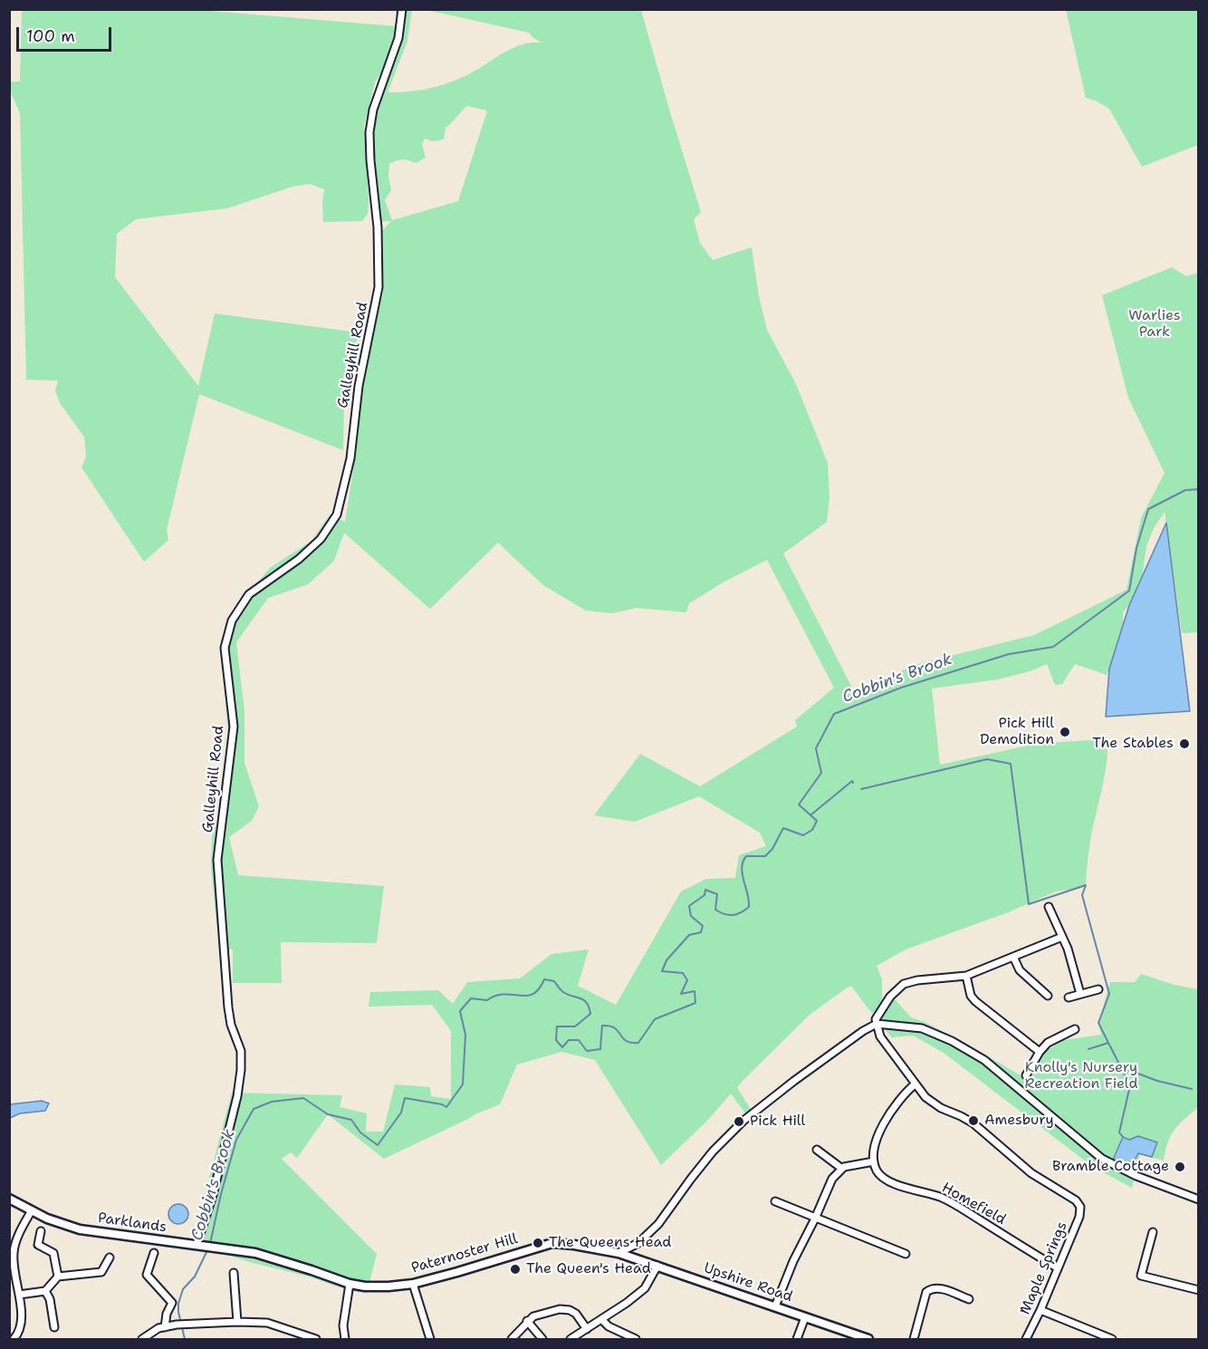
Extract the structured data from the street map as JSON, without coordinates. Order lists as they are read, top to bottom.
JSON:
{
  "streets": {
    "street": [
      "Galleyhill Road",
      "Homefield",
      "Parklands",
      "Paternoster Hill",
      "Maple Springs",
      "Upshire Road"
    ]
  },
  "crossings": [
    ["Galleyhill Road", "Parklands"],
    ["Homefield", "Maple Springs"],
    ["Parklands", "Paternoster Hill"],
    ["Paternoster Hill", "Upshire Road"]
  ],
  "water": ["Cobbin's Brook"],
  "parks": ["Warlies Park", "Knolly's Nursery Recreation Field"],
  "places": [
    "Pick Hill Demolition",
    "The Stables",
    "Amesbury",
    "Pick Hill",
    "Bramble Cottage",
    "The Queens Head",
    "The Queen's Head"
  ],
  "scale_bar": "100 m"
}
